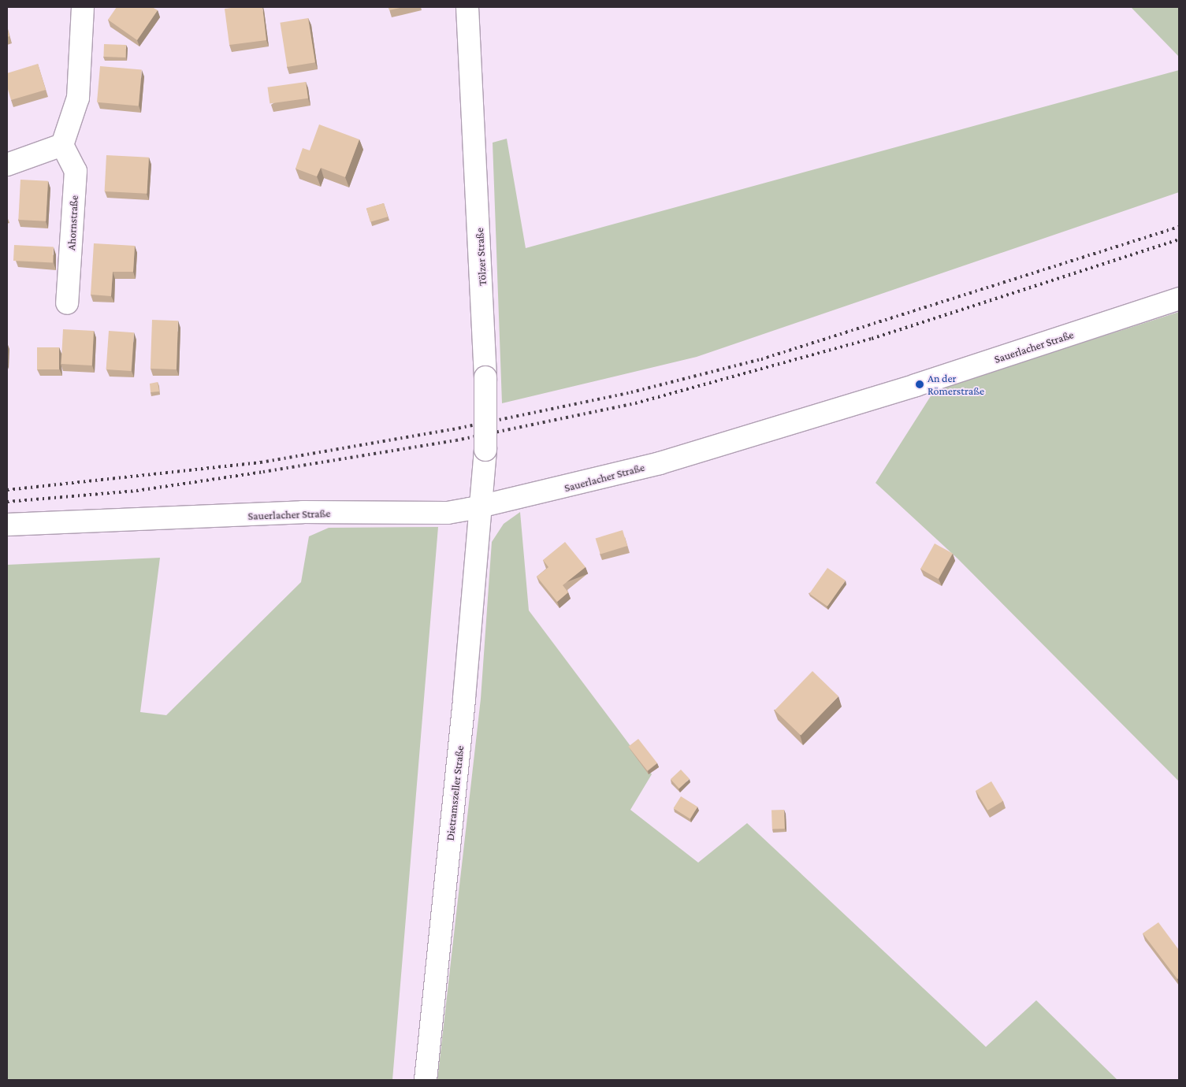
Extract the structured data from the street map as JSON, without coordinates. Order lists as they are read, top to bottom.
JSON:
{
  "streets": {
    "street": [
      "Ahornstraße",
      "Tölzer Straße",
      "Sauerlacher Straße",
      "Dietramszeller Straße"
    ]
  },
  "crossings": [
    ["Tölzer Straße", "Sauerlacher Straße"],
    ["Tölzer Straße", "Dietramszeller Straße"],
    ["Sauerlacher Straße", "Dietramszeller Straße"]
  ],
  "places": ["An der Römerstraße"]
}
